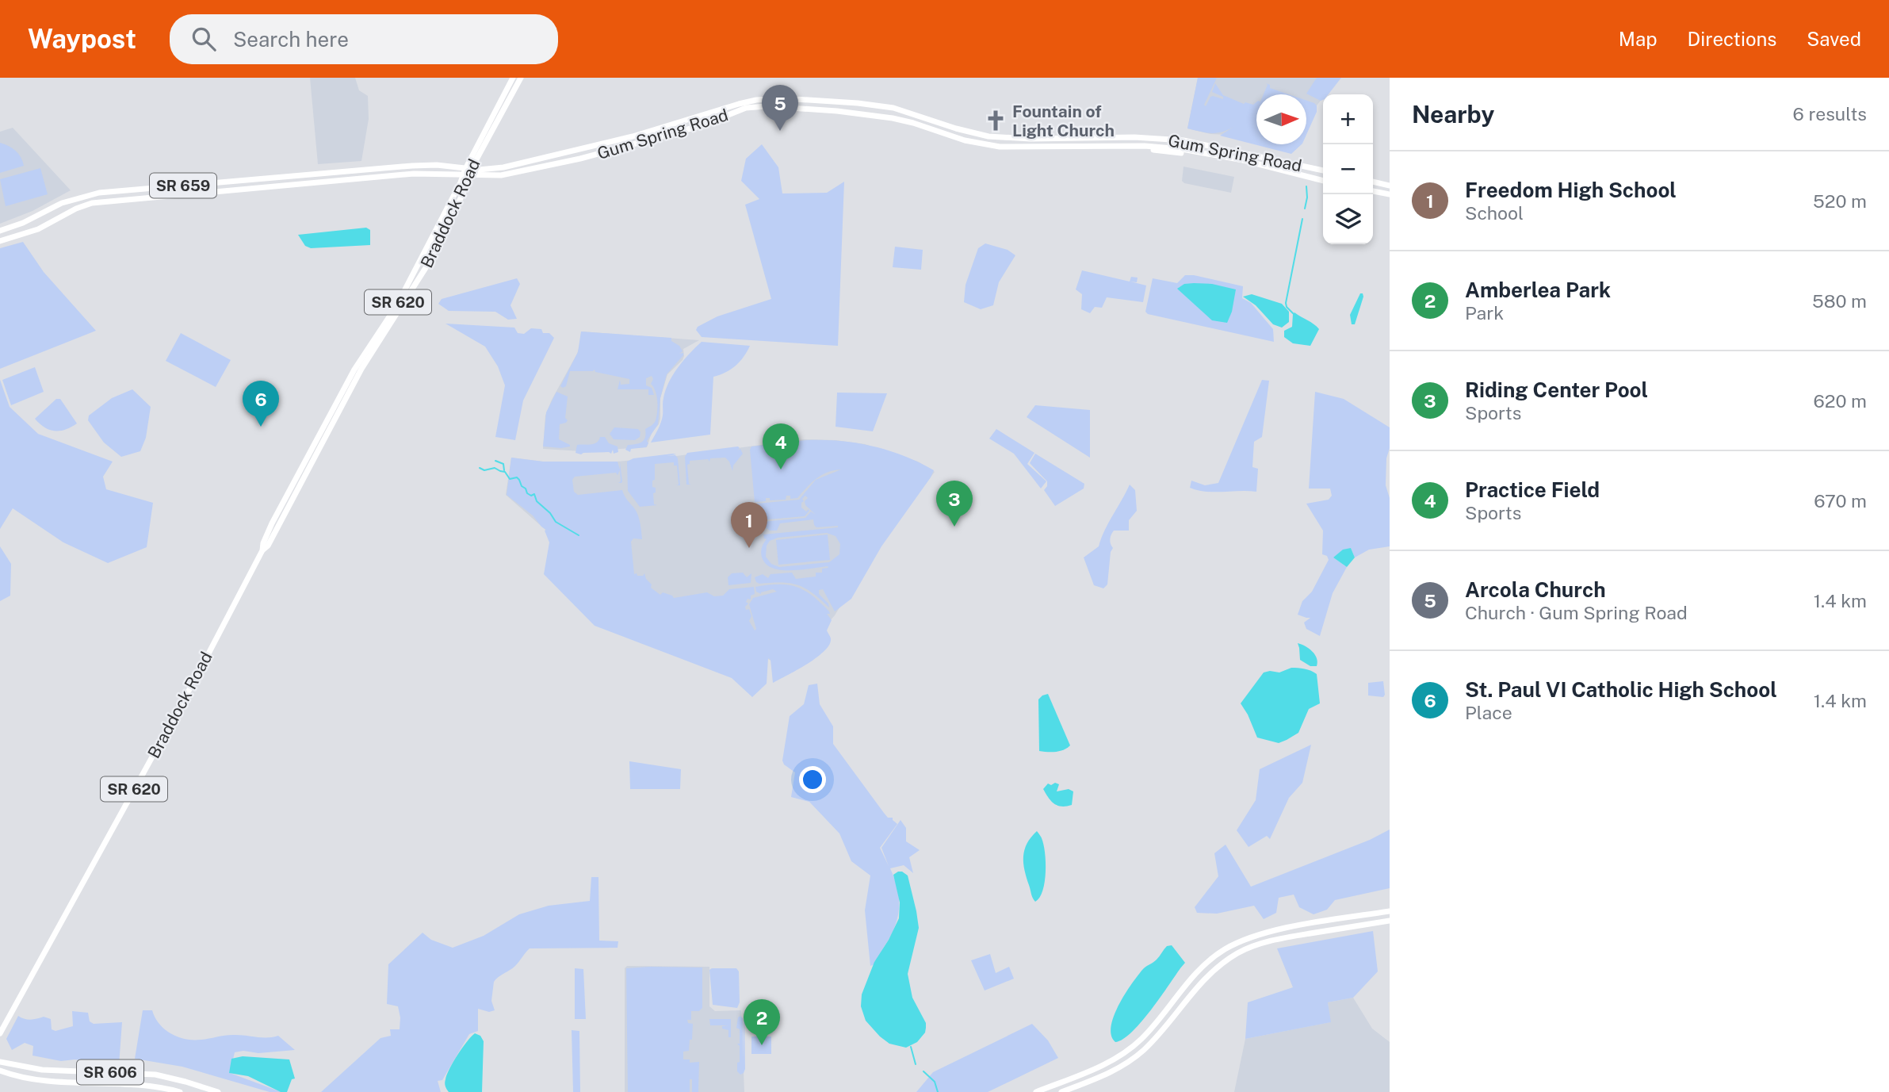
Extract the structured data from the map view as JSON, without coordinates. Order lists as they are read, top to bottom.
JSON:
{
  "streets": {
    "main road": [
      "Gum Spring Road",
      "SR 659",
      "Braddock Road",
      "SR 620",
      "SR 606"
    ]
  },
  "crossings": [
    ["Gum Spring Road", "Braddock Road"]
  ],
  "places": {
    "church": ["Fountain of Light Church"]
  },
  "north": "right",
  "page": {
    "header": "Waypost",
    "search": "Search here",
    "nav": ["Map", "Directions", "Saved"],
    "heading": ["Nearby", "6 results"],
    "pins": [
      "5",
      "6",
      "4",
      "3",
      "1",
      "2"
    ],
    "map_buttons": ["+", "−"],
    "list": [
      {
        "mark": "1",
        "name": "Freedom High School",
        "note": "School",
        "value": "520 m"
      },
      {
        "mark": "2",
        "name": "Amberlea Park",
        "note": "Park",
        "value": "580 m"
      },
      {
        "mark": "3",
        "name": "Riding Center Pool",
        "note": "Sports",
        "value": "620 m"
      },
      {
        "mark": "4",
        "name": "Practice Field",
        "note": "Sports",
        "value": "670 m"
      },
      {
        "mark": "5",
        "name": "Arcola Church",
        "note": "Church · Gum Spring Road",
        "value": "1.4 km"
      },
      {
        "mark": "6",
        "name": "St. Paul VI Catholic High School",
        "note": "Place",
        "value": "1.4 km"
      }
    ]
  }
}
